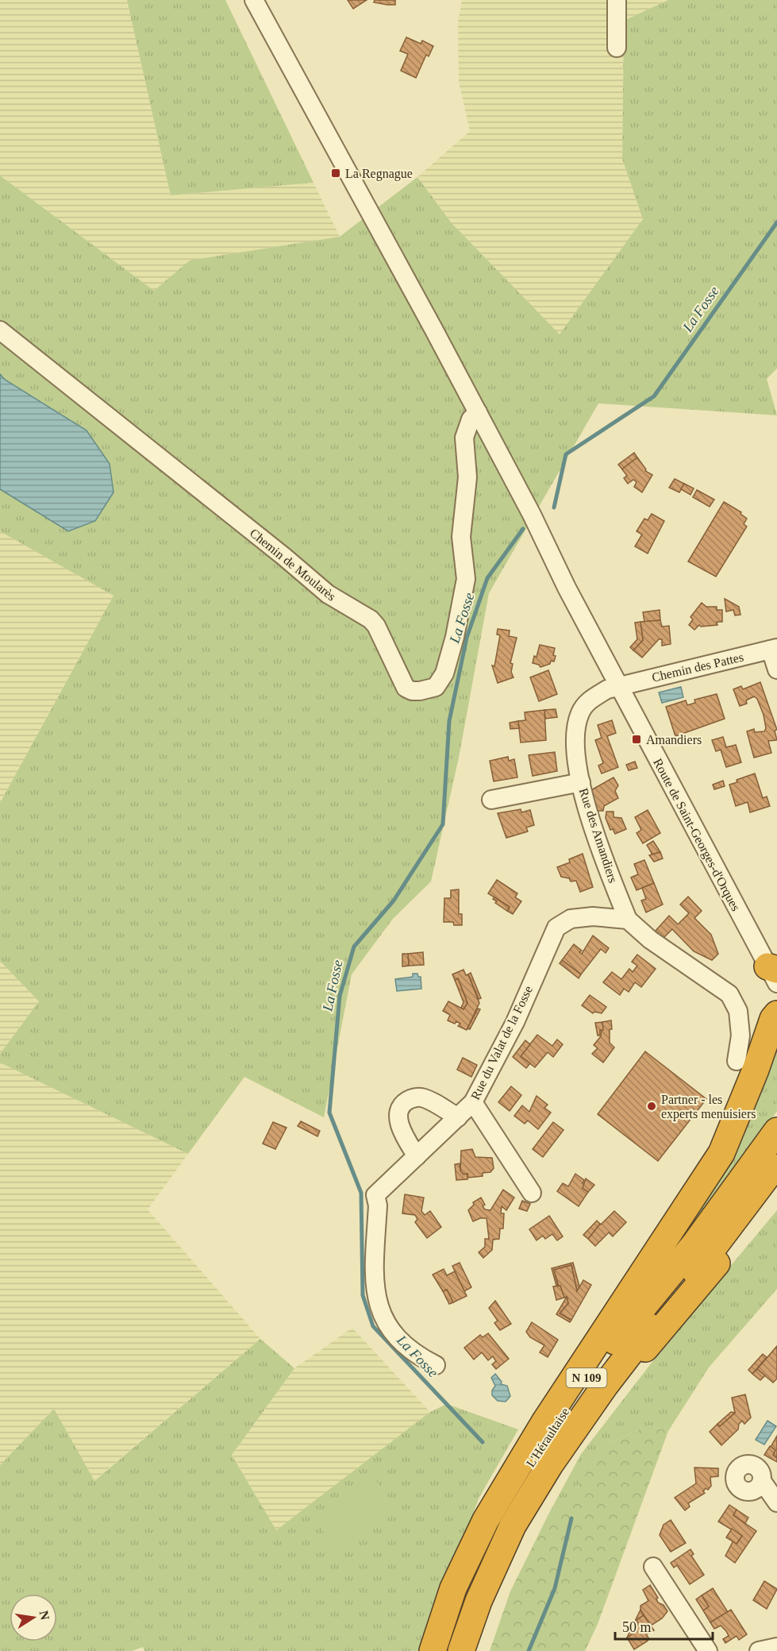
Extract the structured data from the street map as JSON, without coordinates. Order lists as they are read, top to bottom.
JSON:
{
  "streets": {
    "highway": ["N 109", "L'Héraultaise"],
    "street": [
      "Chemin de Moularès",
      "Chemin des Pattes",
      "Route de Saint-Georges-d'Orques",
      "Rue des Amandiers",
      "Rue du Valat de la Fosse"
    ]
  },
  "crossings": [
    ["Chemin de Moularès", "Route de Saint-Georges-d'Orques"],
    ["Chemin des Pattes", "Route de Saint-Georges-d'Orques"],
    ["Chemin des Pattes", "Rue des Amandiers"],
    ["Route de Saint-Georges-d'Orques", "Rue des Amandiers"],
    ["Rue des Amandiers", "Rue du Valat de la Fosse"]
  ],
  "water": ["La Fosse"],
  "places": {
    "transit": ["La Regnague", "Amandiers"],
    "other": ["Partner - les experts menuisiers"]
  },
  "scale_bar": "50 m",
  "north": "right"
}
